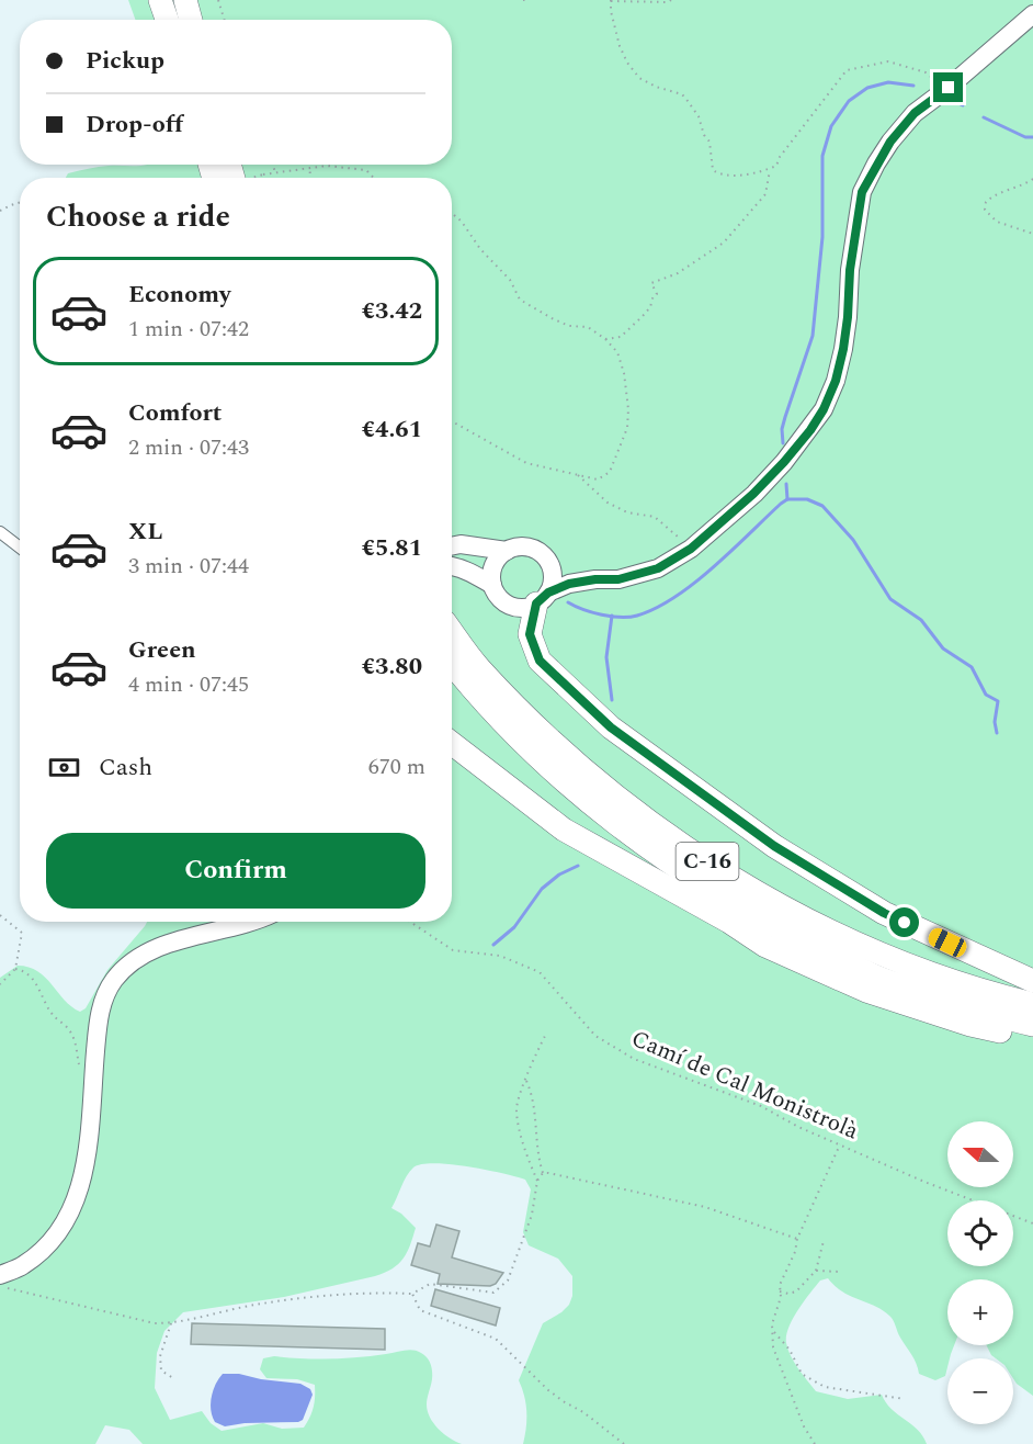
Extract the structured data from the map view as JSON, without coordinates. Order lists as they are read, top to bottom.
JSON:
{
  "streets": {
    "highway": ["C-16"],
    "path": ["Camí de Cal Monistrolà"]
  },
  "north": "left",
  "page": {
    "banner": ["Pickup", "Drop-off"],
    "heading": "Choose a ride",
    "list": [
      {
        "name": "Economy",
        "note": "1 min · 07:42",
        "value": "€3.42"
      },
      {
        "name": "Comfort",
        "note": "2 min · 07:43",
        "value": "€4.61"
      },
      {
        "name": "XL",
        "note": "3 min · 07:44",
        "value": "€5.81"
      },
      {
        "name": "Green",
        "note": "4 min · 07:45",
        "value": "€3.80"
      }
    ],
    "pay": ["Cash", "670 m"],
    "buttons": "Confirm",
    "map_buttons": ["+", "−"]
  }
}
